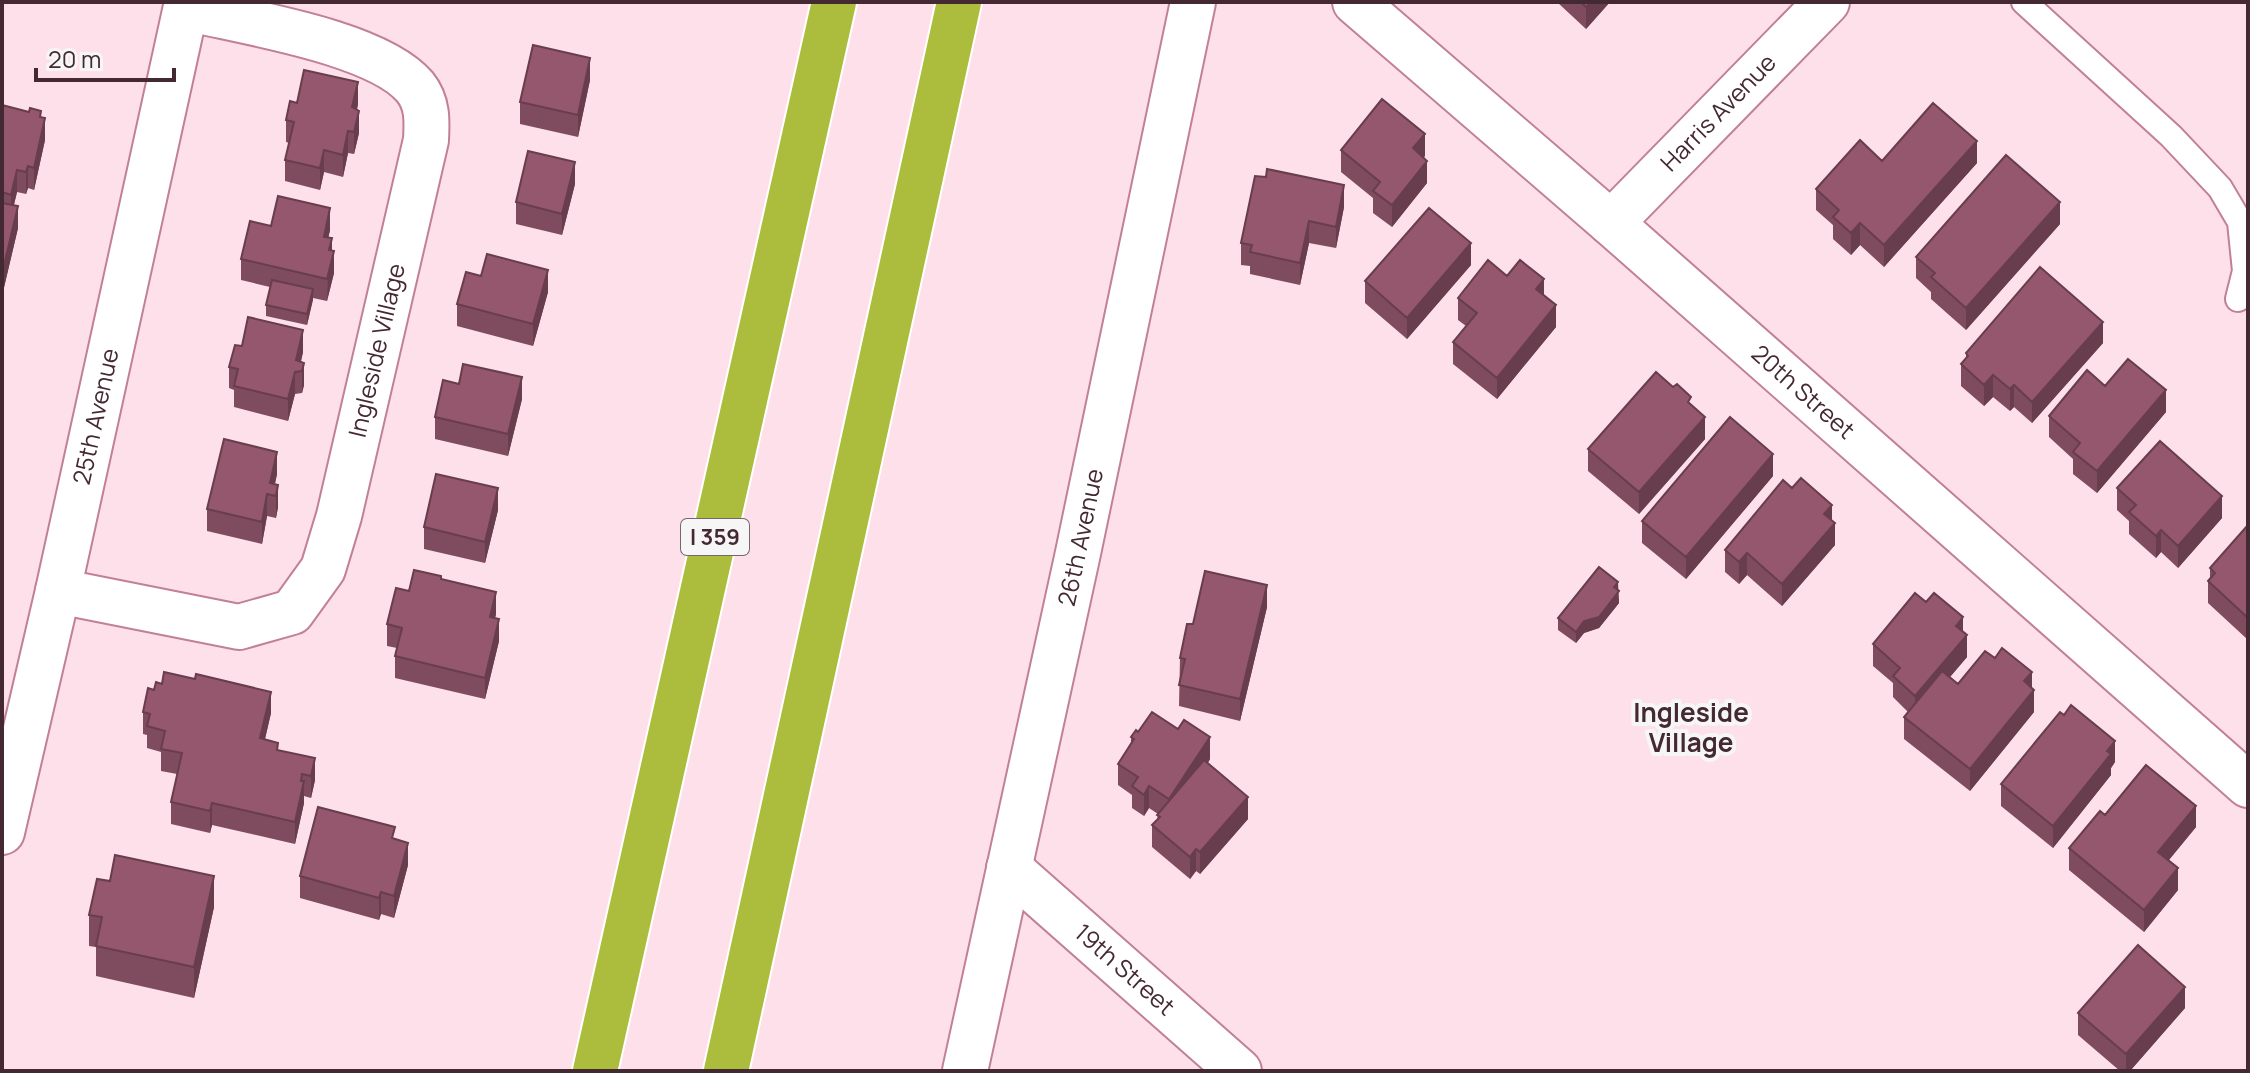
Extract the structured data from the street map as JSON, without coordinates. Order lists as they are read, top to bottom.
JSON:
{
  "streets": {
    "highway": ["I 359"],
    "street": [
      "Harris Avenue",
      "Ingleside Village",
      "20th Street",
      "25th Avenue",
      "26th Avenue",
      "19th Street"
    ]
  },
  "crossings": [
    ["Harris Avenue", "20th Street"],
    ["Ingleside Village", "25th Avenue"],
    ["26th Avenue", "19th Street"]
  ],
  "districts": ["Ingleside Village"],
  "scale_bar": "20 m"
}
